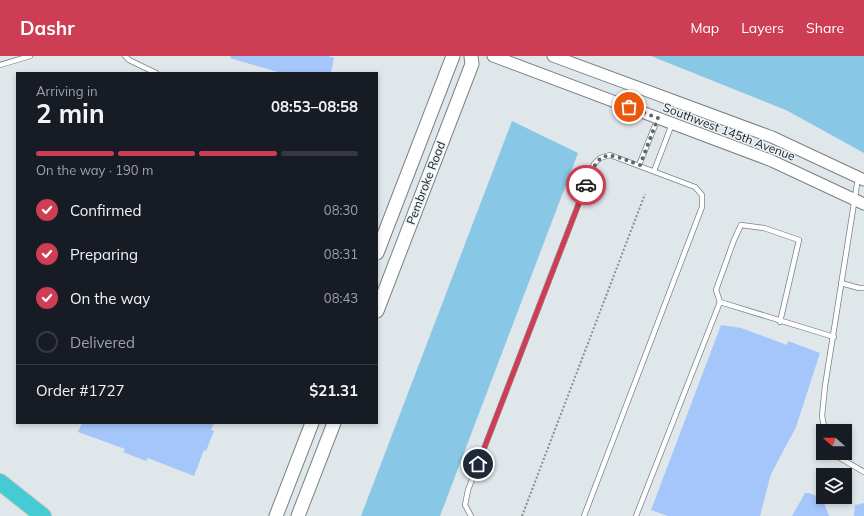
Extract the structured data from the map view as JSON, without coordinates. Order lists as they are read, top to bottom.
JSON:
{
  "streets": {
    "main road": ["Pembroke Road"],
    "street": ["Southwest 145th Avenue"]
  },
  "north": "left",
  "page": {
    "header": "Dashr",
    "nav": ["Map", "Layers", "Share"],
    "heading": ["2 min", "Arriving in", "08:53–08:58"],
    "panel": ["Order #1727", "$21.31"],
    "bar": "On the way · 190 m",
    "list": [
      ["Confirmed", "08:30"],
      ["Preparing", "08:31"],
      ["On the way", "08:43"],
      "Delivered"
    ]
  }
}
